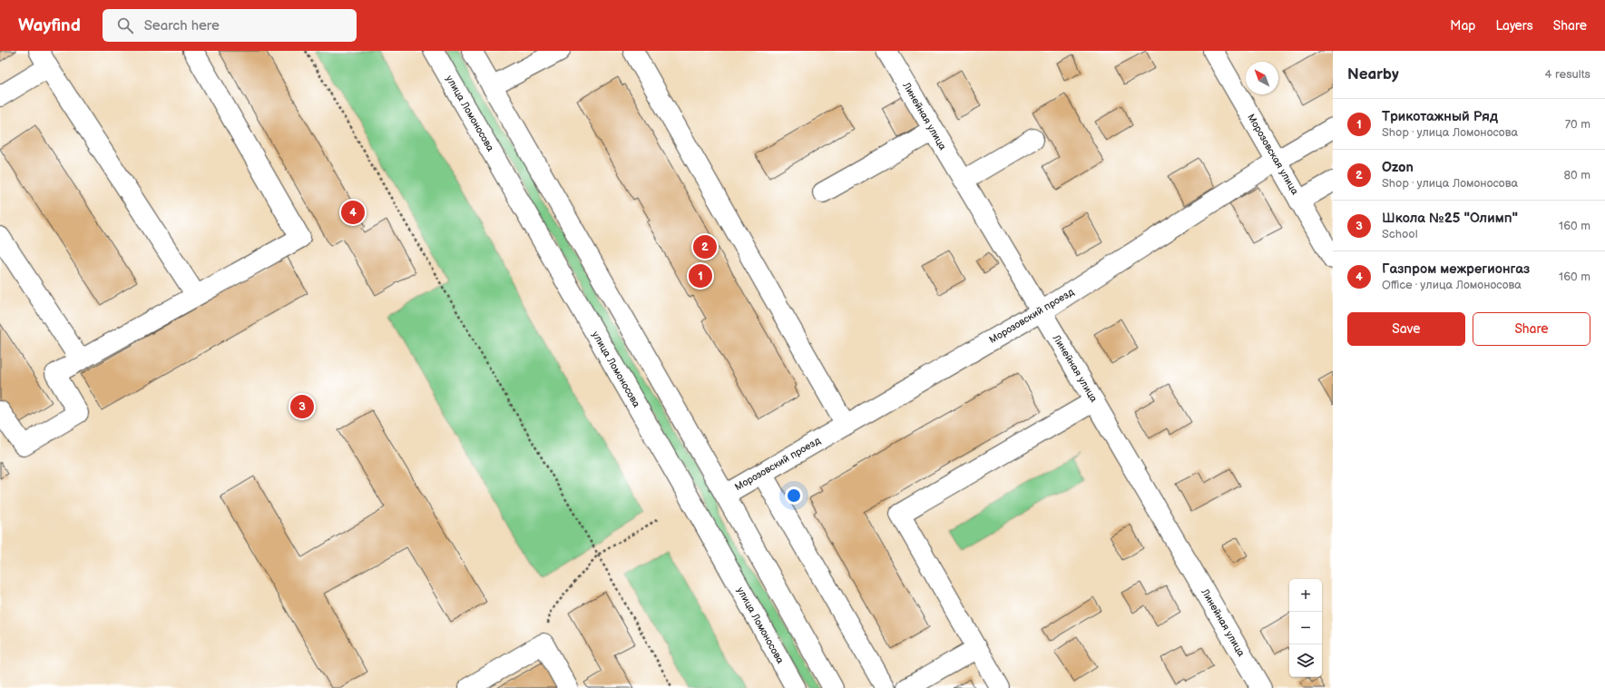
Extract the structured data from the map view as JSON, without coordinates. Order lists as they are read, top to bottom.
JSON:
{
  "streets": {
    "street": [
      "улица Ломоносова",
      "Линейная улица",
      "Морозовская улица",
      "Морозовский проезд"
    ]
  },
  "crossings": [
    ["Линейная улица", "Морозовский проезд"],
    ["Морозовская улица", "Морозовский проезд"]
  ],
  "north": "top left",
  "page": {
    "header": "Wayfind",
    "search": "Search here",
    "nav": ["Map", "Layers", "Share"],
    "heading": ["Nearby", "4 results"],
    "list": [
      {
        "mark": "1",
        "name": "Трикотажный Ряд",
        "note": "Shop · улица Ломоносова",
        "value": "70 m"
      },
      {
        "mark": "2",
        "name": "Ozon",
        "note": "Shop · улица Ломоносова",
        "value": "80 m"
      },
      {
        "mark": "3",
        "name": "Школа №25 \"Олимп\"",
        "note": "School",
        "value": "160 m"
      },
      {
        "mark": "4",
        "name": "Газпром межрегионгаз",
        "note": "Office · улица Ломоносова",
        "value": "160 m"
      }
    ],
    "pins": [
      "4",
      "2",
      "1",
      "3"
    ],
    "buttons": ["Save", "Share"],
    "map_buttons": ["+", "−"]
  }
}
